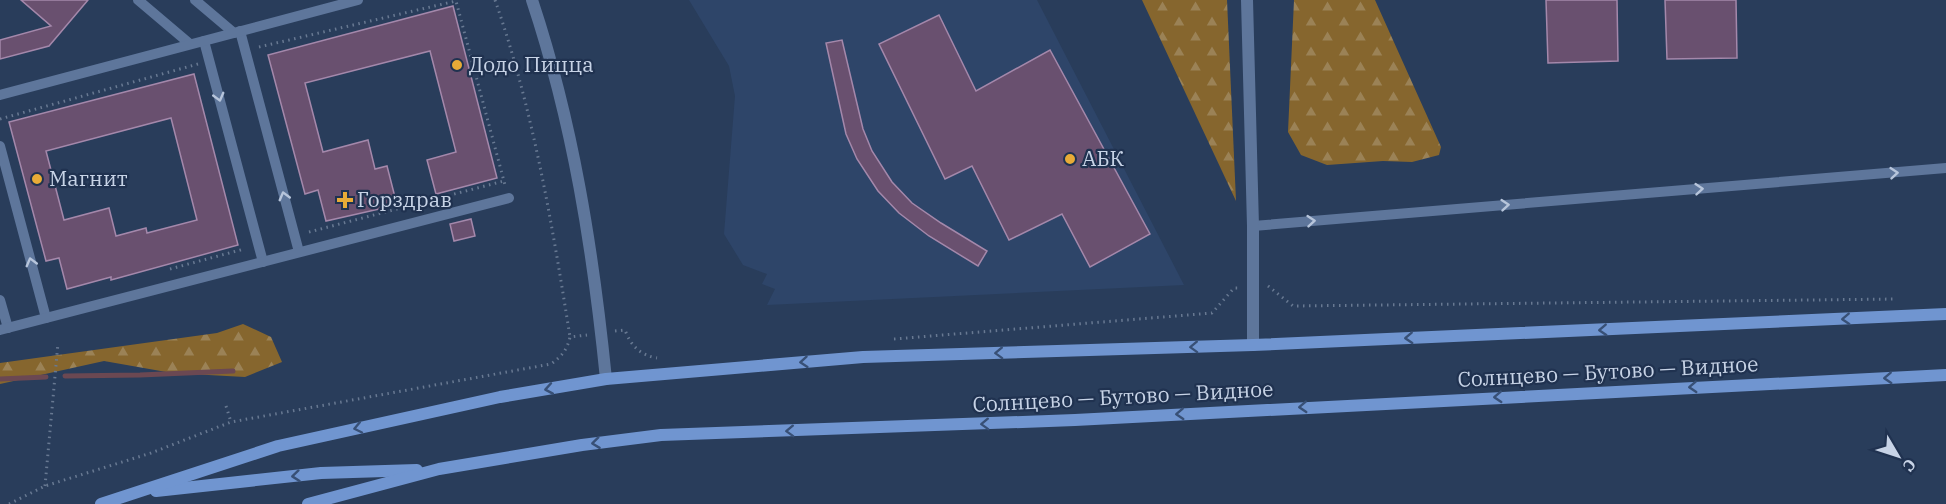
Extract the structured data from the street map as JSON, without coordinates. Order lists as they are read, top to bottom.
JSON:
{
  "streets": {
    "main road": ["Солнцево — Бутово — Видное"]
  },
  "places": {
    "other": ["Додо Пицца", "АБК", "Магнит"],
    "health": ["Горздрав"]
  },
  "north": "bottom right"
}
